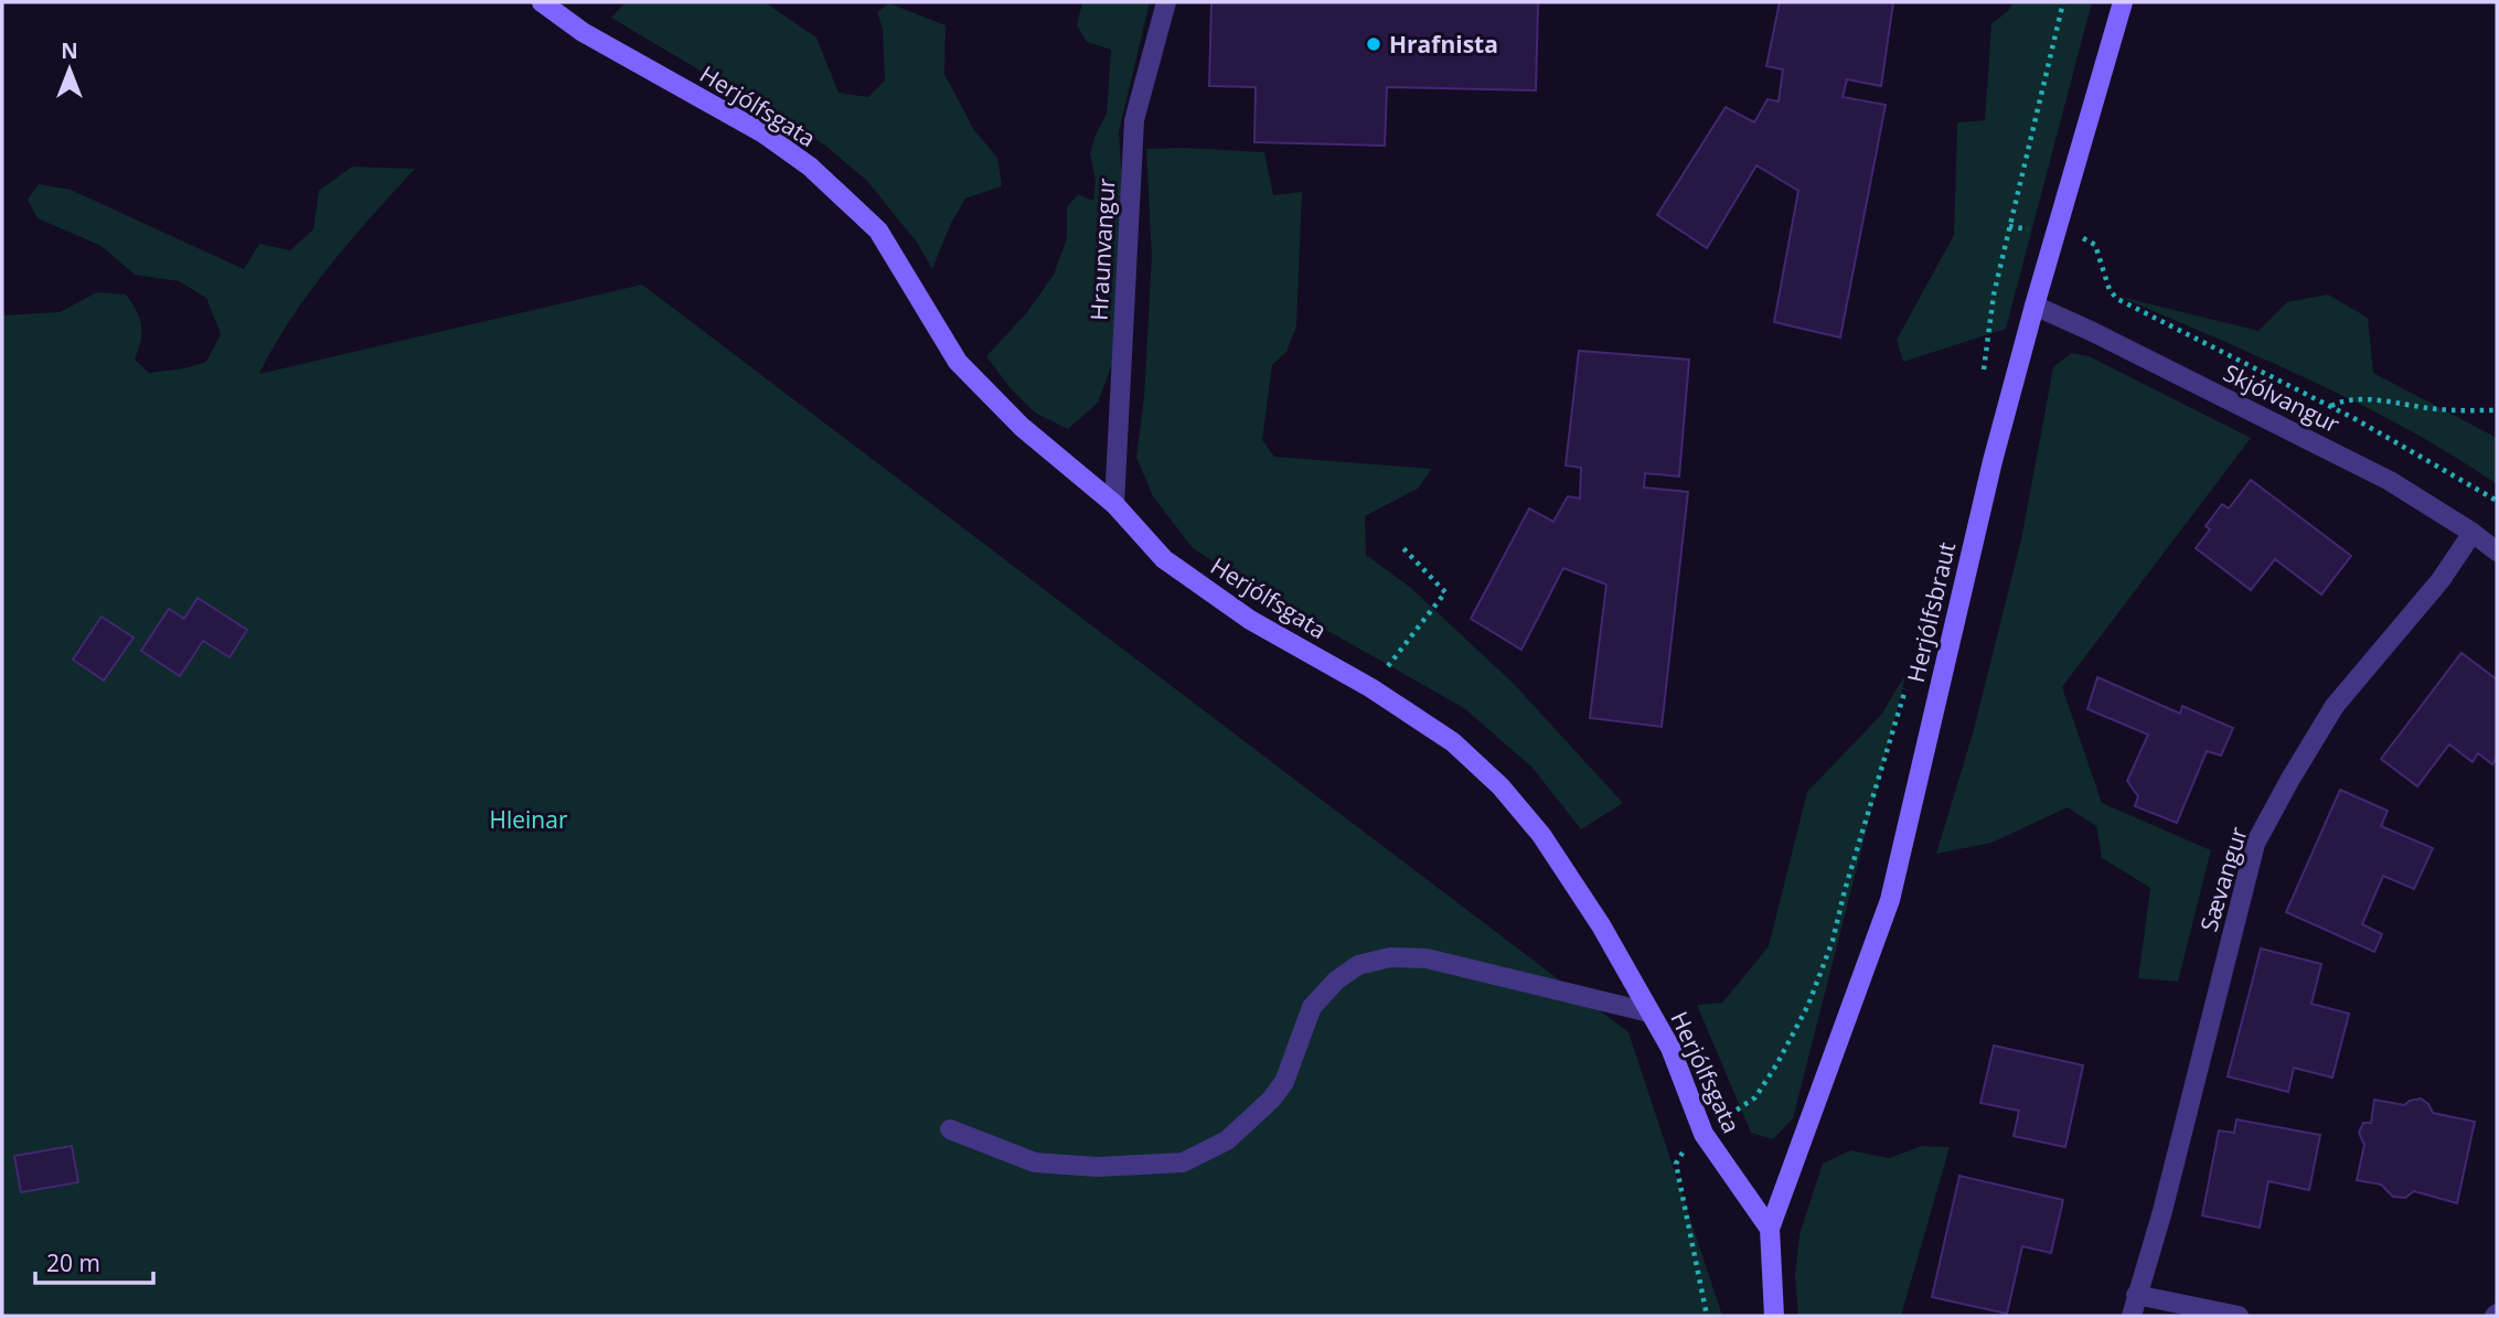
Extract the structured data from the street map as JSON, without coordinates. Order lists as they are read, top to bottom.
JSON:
{
  "streets": {
    "street": [
      "Herjólfsgata",
      "Hraunvangur",
      "Skjólvangur",
      "Herjólfsbraut",
      "Sævangur"
    ]
  },
  "crossings": [
    ["Herjólfsgata", "Hraunvangur"],
    ["Herjólfsgata", "Herjólfsbraut"],
    ["Skjólvangur", "Herjólfsbraut"],
    ["Skjólvangur", "Sævangur"]
  ],
  "parks": ["Hleinar"],
  "places": ["Hrafnista"],
  "scale_bar": "20 m",
  "north": "top"
}
